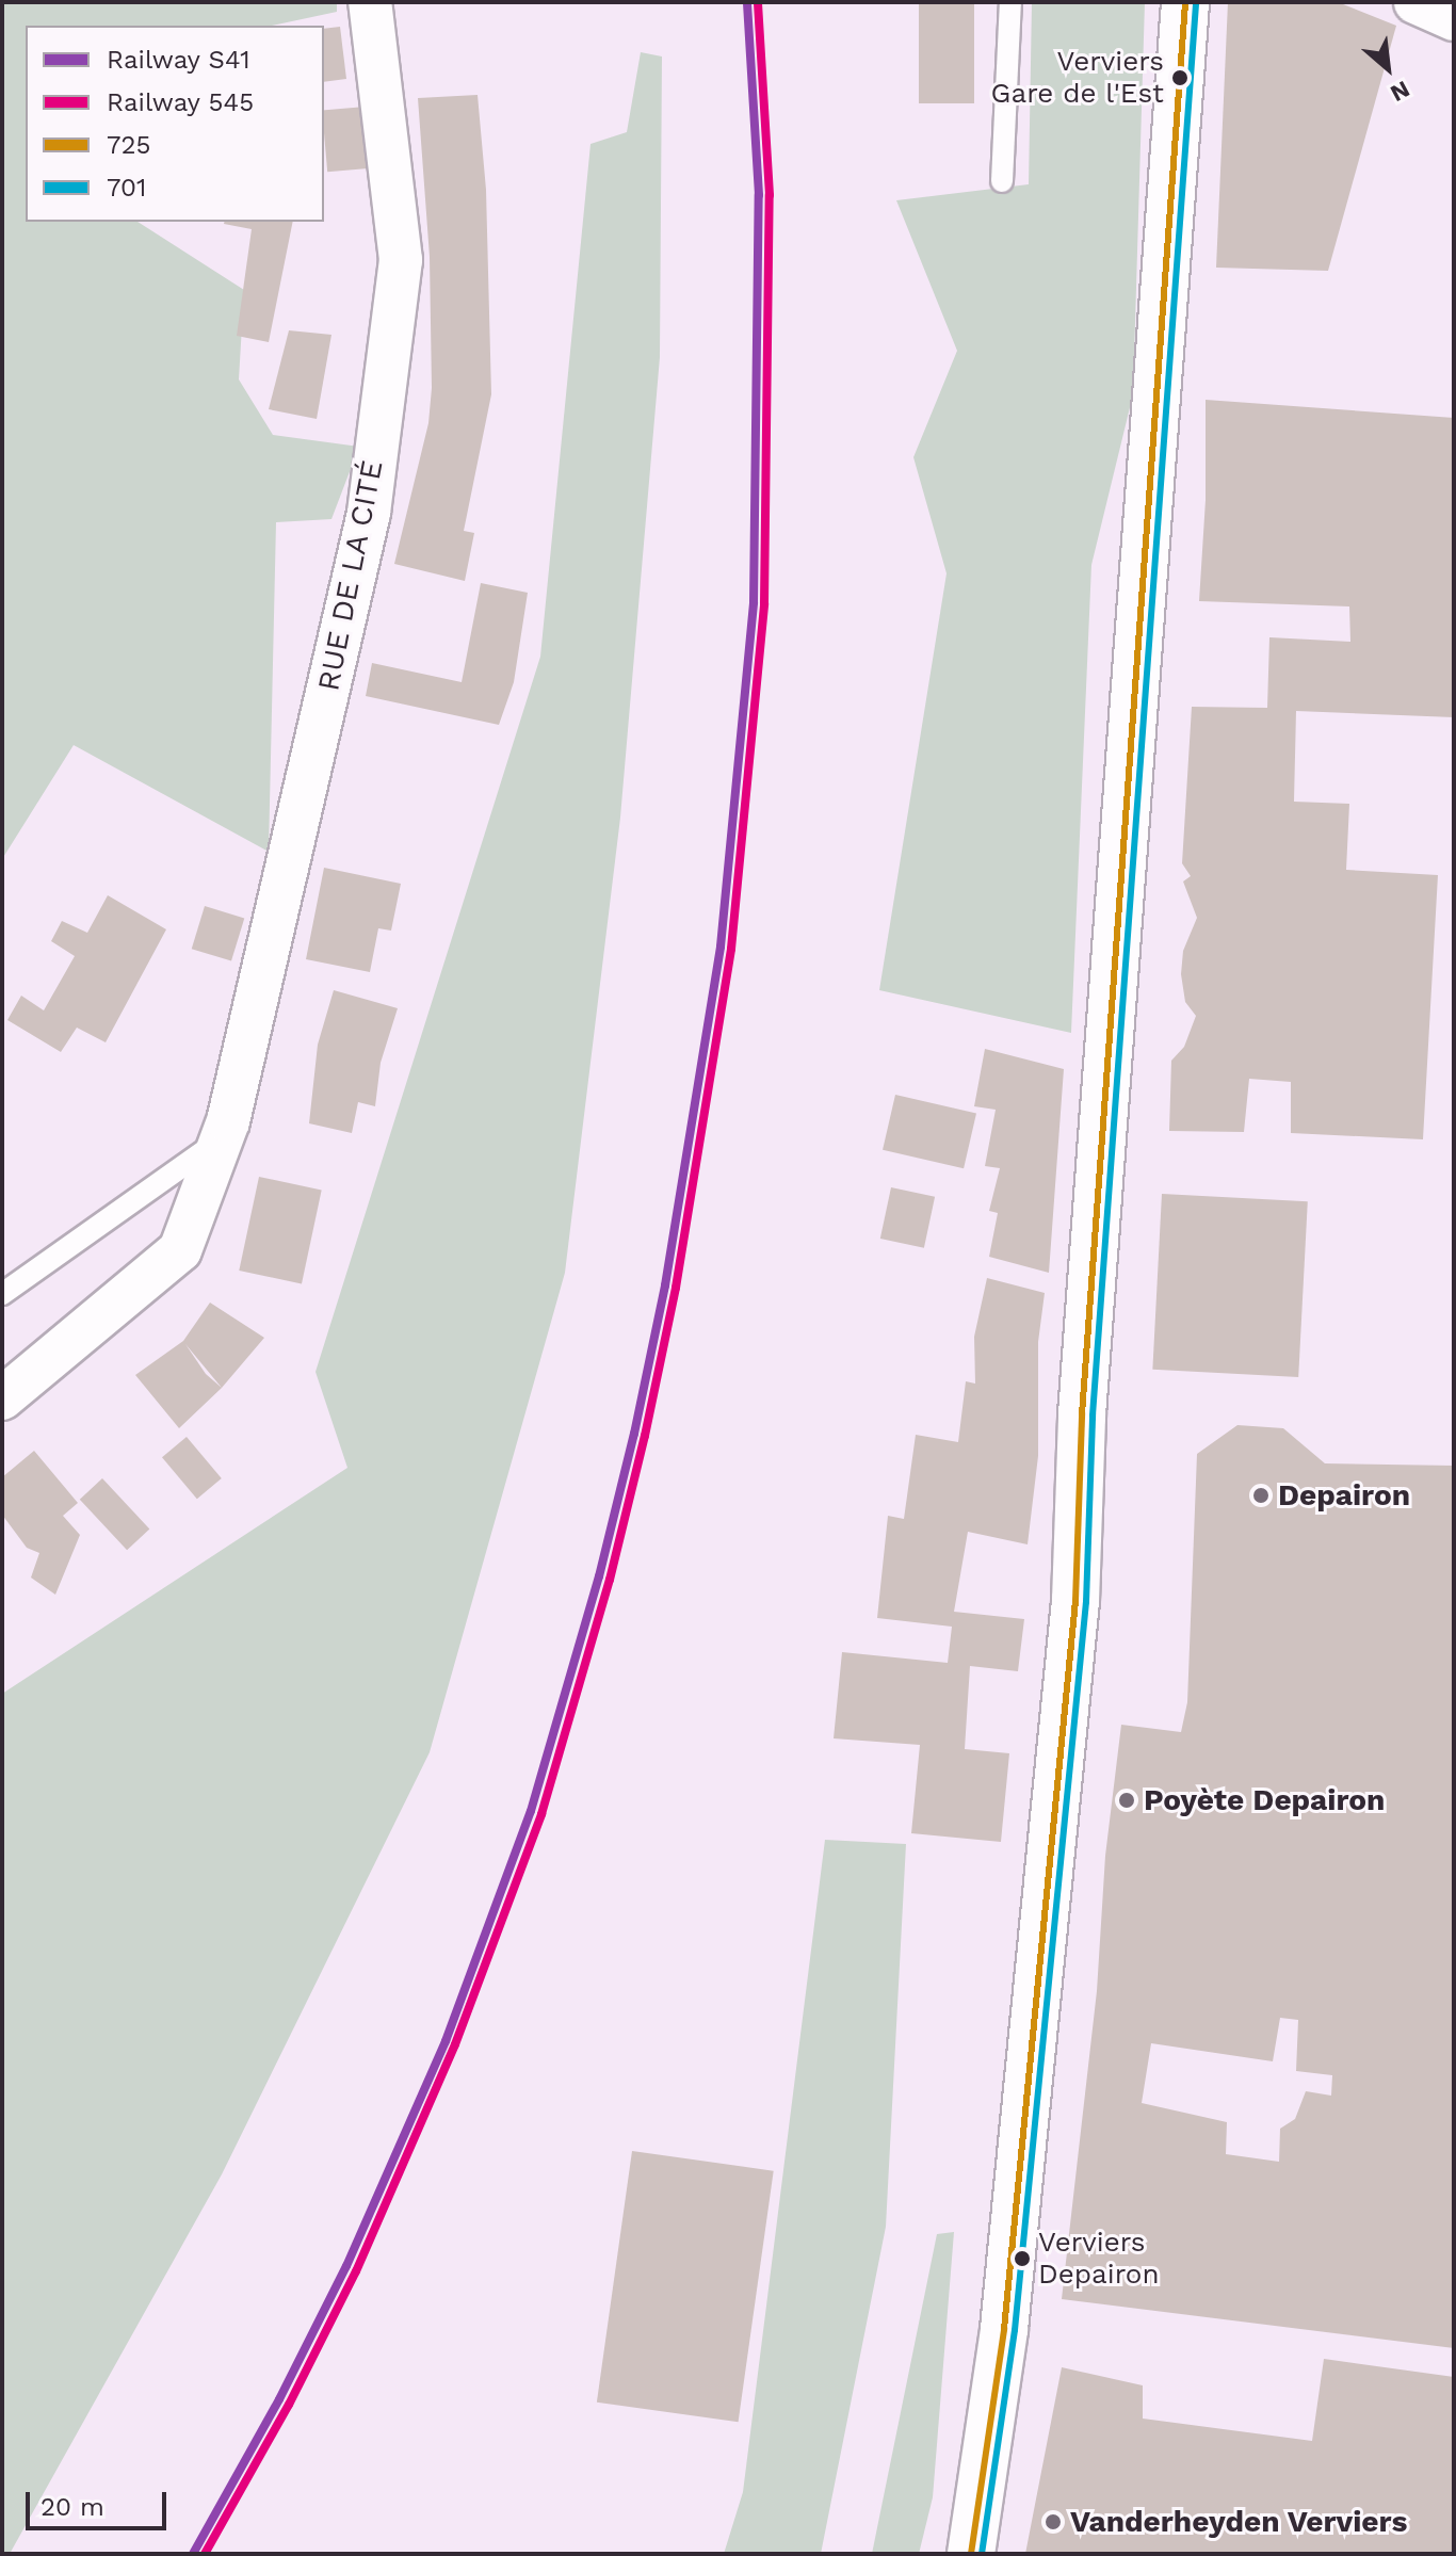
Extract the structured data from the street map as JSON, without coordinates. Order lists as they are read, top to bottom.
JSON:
{
  "streets": {
    "street": ["RUE DE LA CITÉ"]
  },
  "places": [
    "Verviers Gare de l'Est",
    "Depairon",
    "Poyète Depairon",
    "Verviers Depairon",
    "Vanderheyden Verviers"
  ],
  "lines": [
    "rail line S41",
    "rail line 545",
    "transit line 725",
    "transit line 701"
  ],
  "legend": [
    "Railway S41",
    "Railway 545",
    "725",
    "701"
  ],
  "scale_bar": "20 m",
  "north": "bottom right"
}
